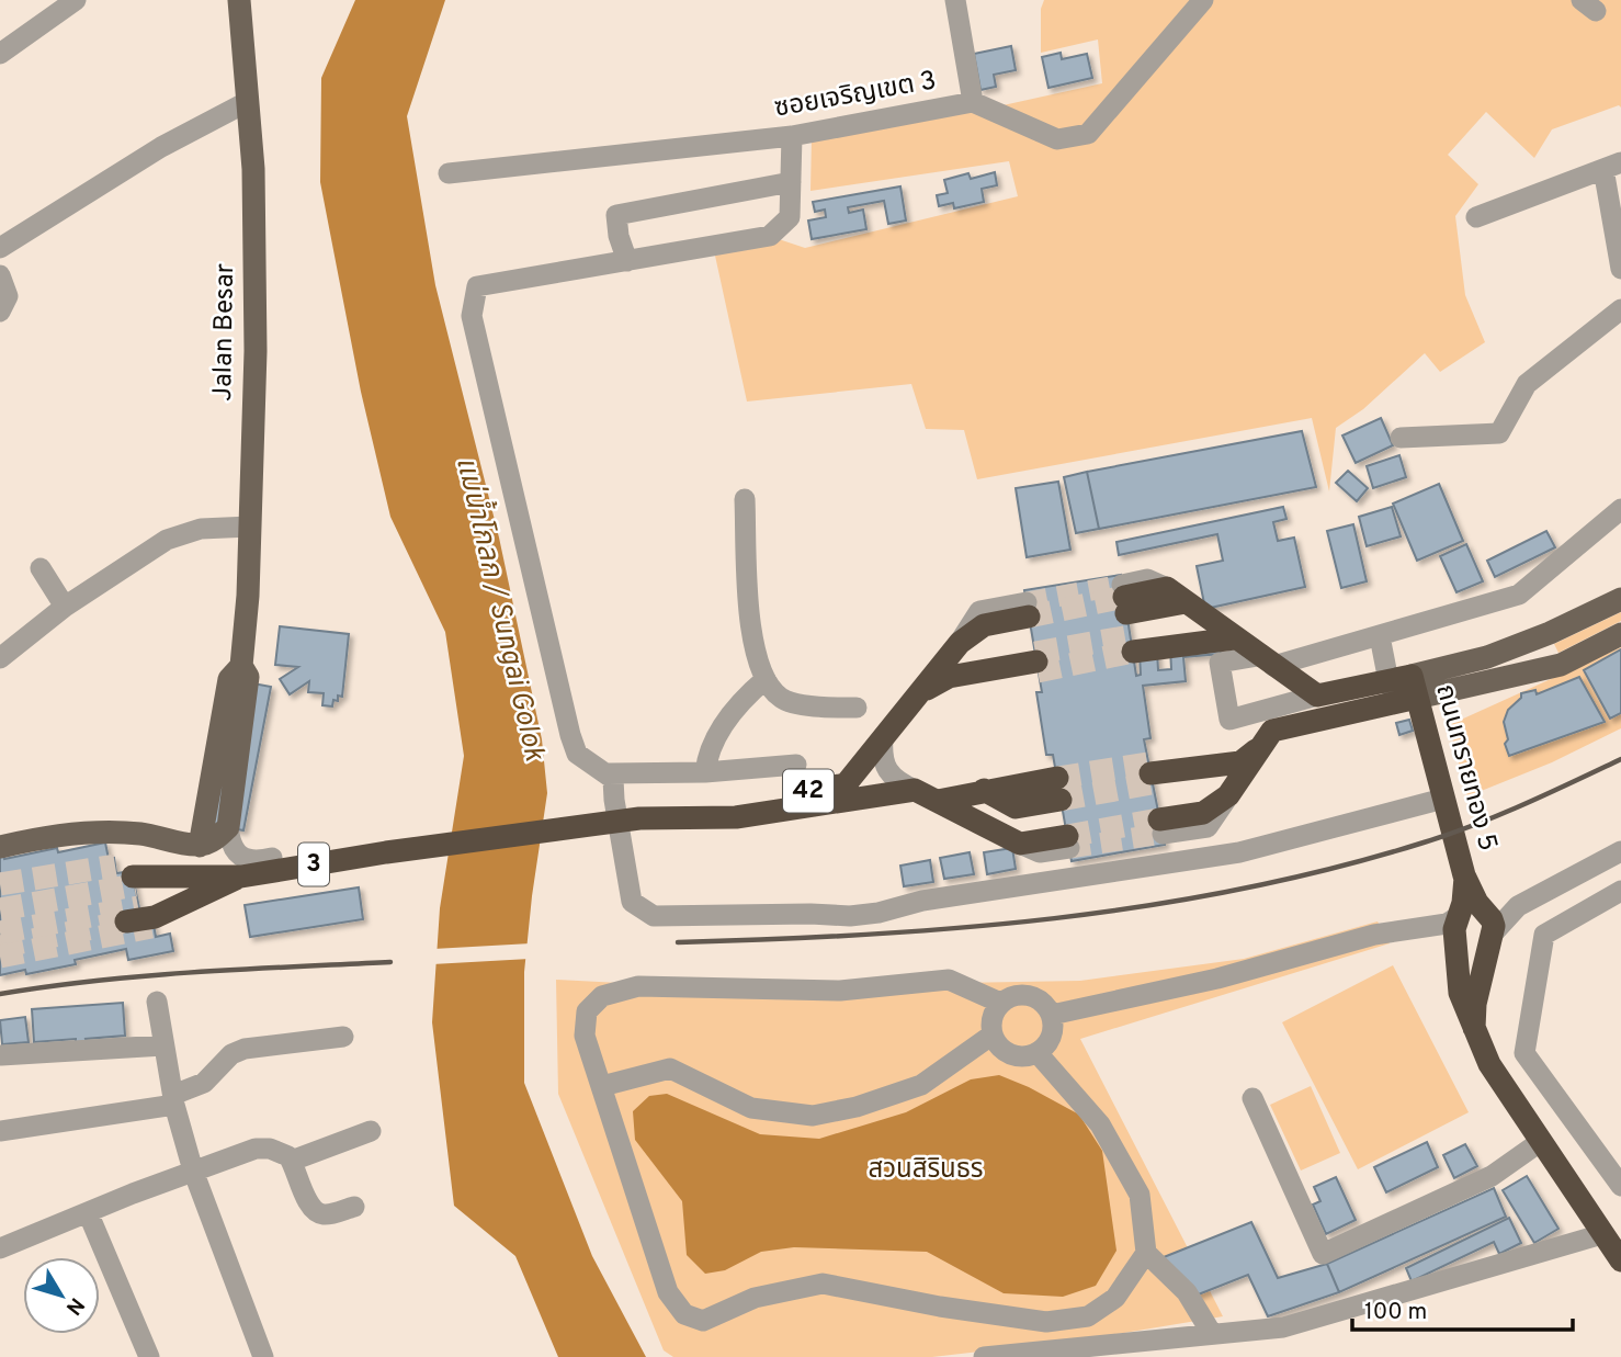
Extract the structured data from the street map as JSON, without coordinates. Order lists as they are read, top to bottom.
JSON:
{
  "streets": {
    "highway": ["ถนนทรายทอง 5", "42", "3"],
    "main road": ["Jalan Besar"],
    "street": ["ซอยเจริญเขต 3"]
  },
  "crossings": [
    ["42", "3"]
  ],
  "water": ["แม่น้ำโกลก / Sungai Golok"],
  "parks": ["สวนสิรินธร"],
  "scale_bar": "100 m",
  "north": "bottom right"
}
